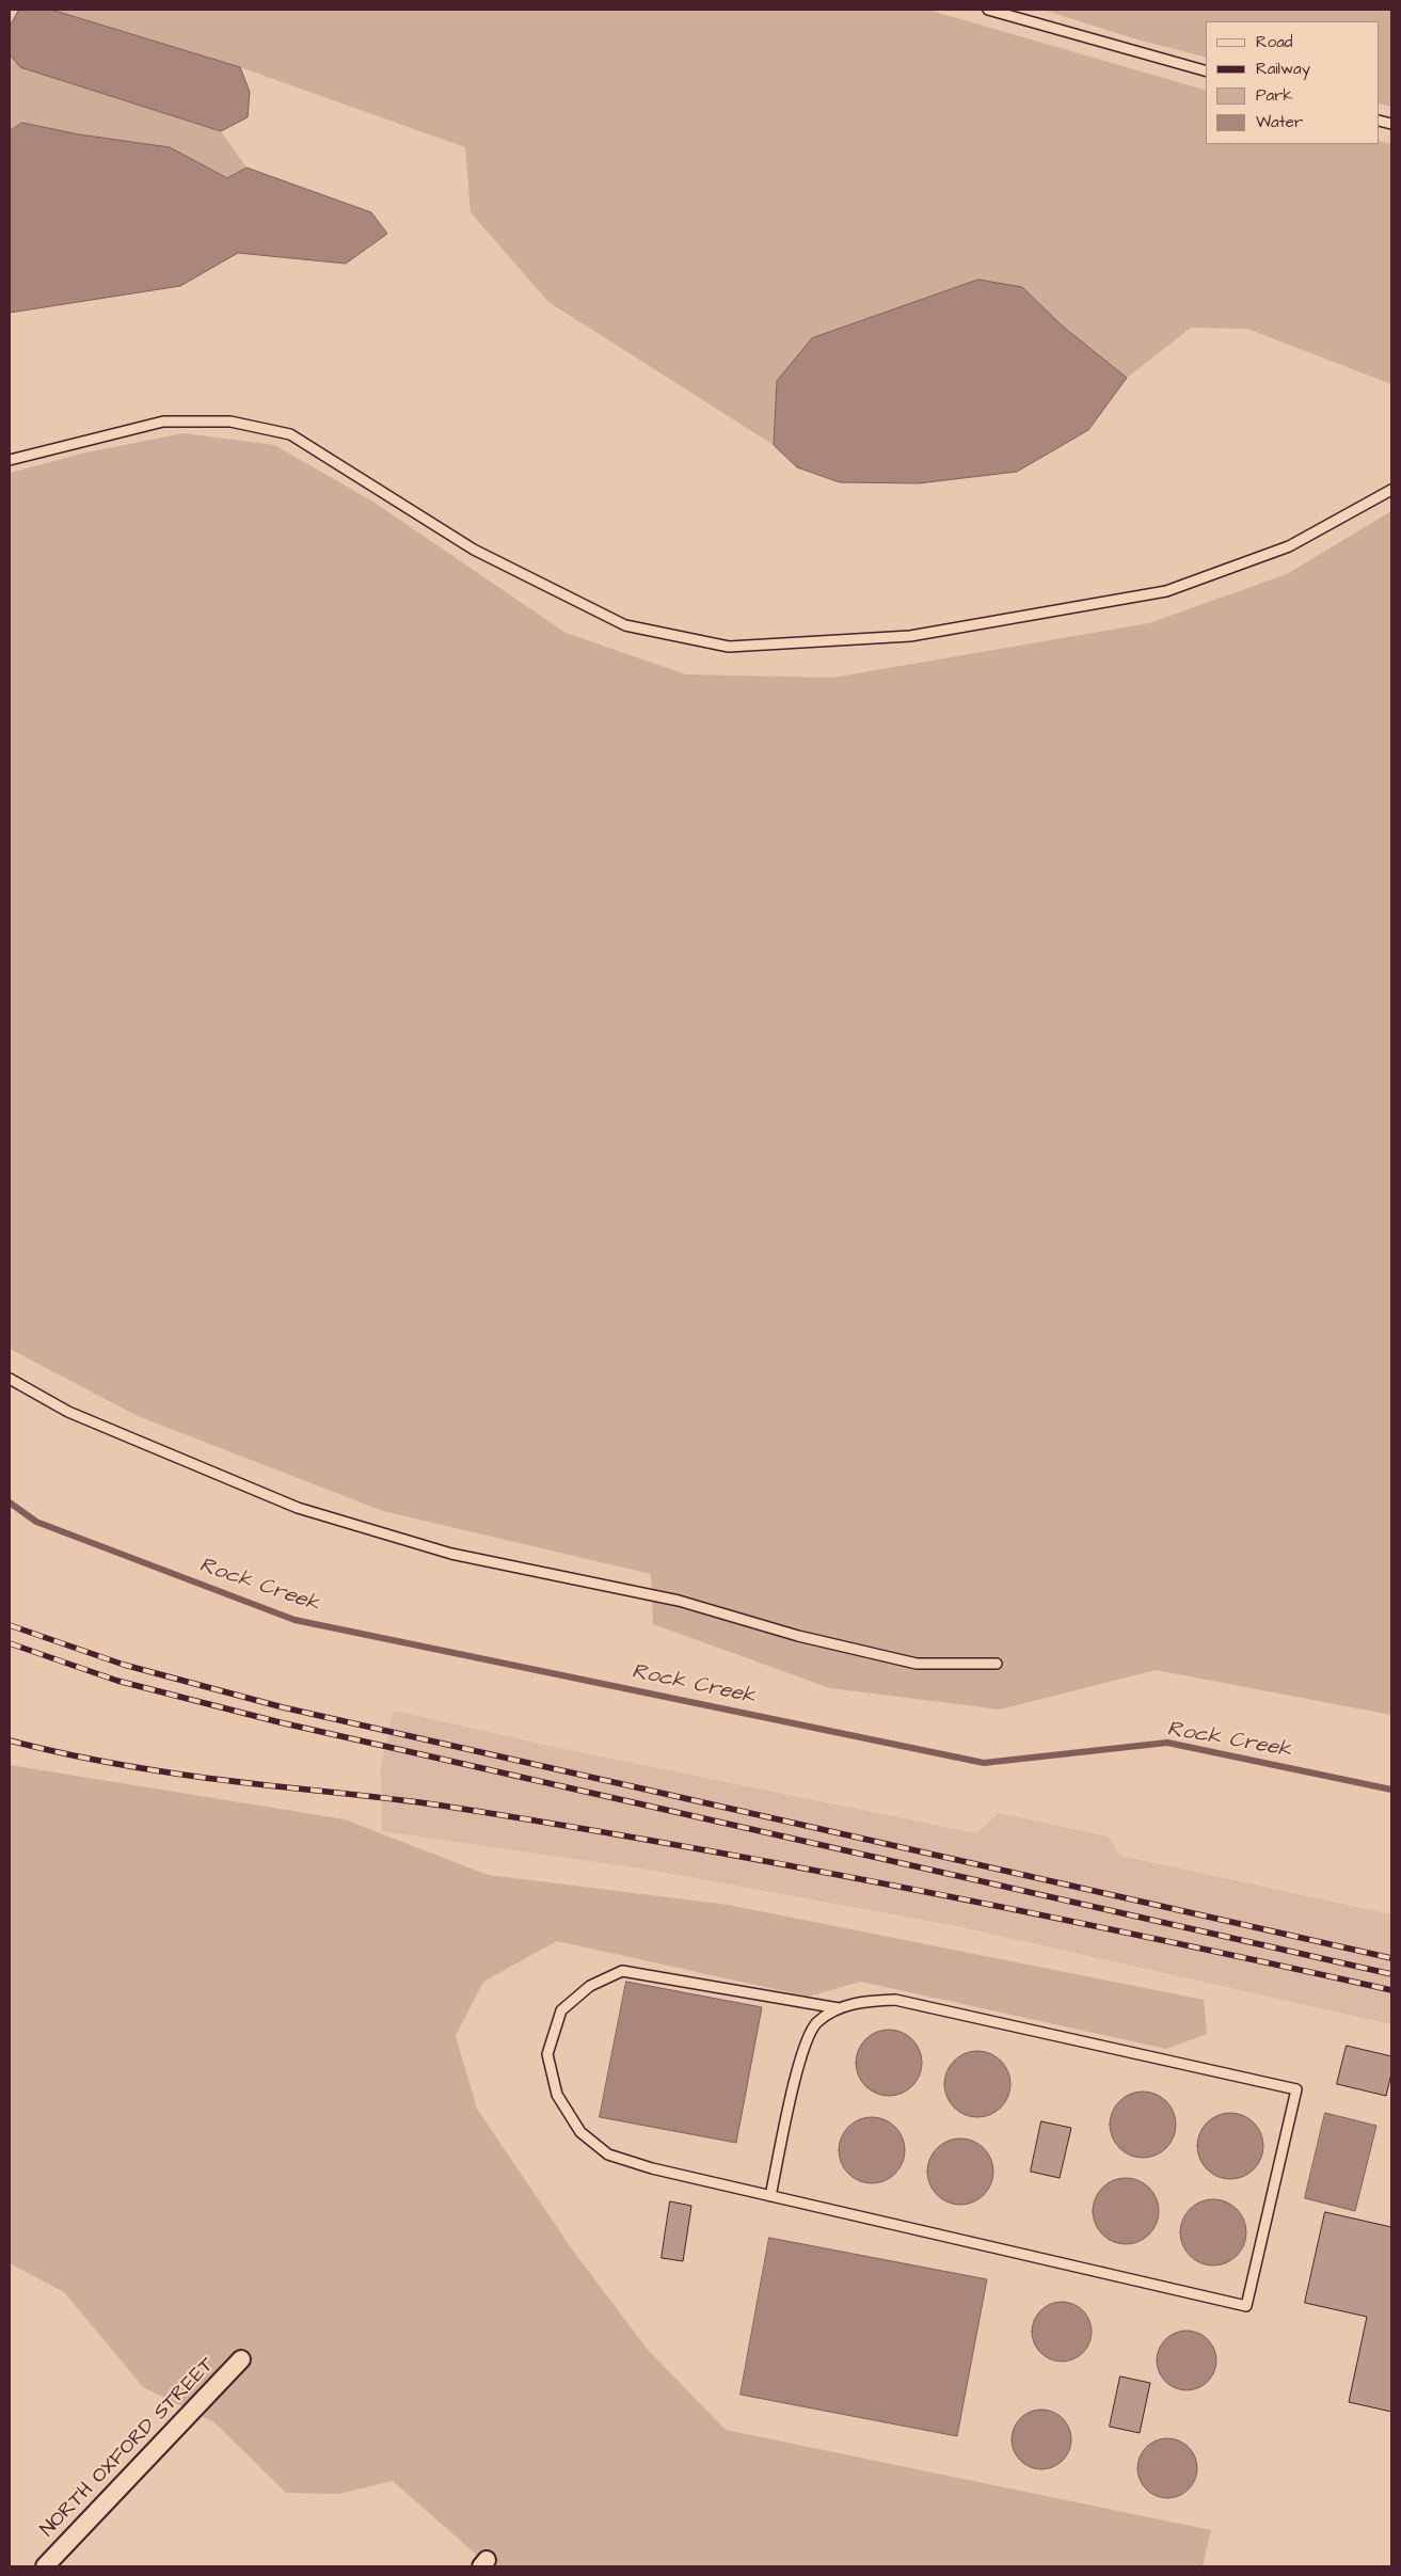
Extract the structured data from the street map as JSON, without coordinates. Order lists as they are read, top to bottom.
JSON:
{
  "streets": {
    "street": ["NORTH OXFORD STREET"]
  },
  "water": ["Rock Creek"],
  "legend": [
    "Road",
    "Railway",
    "Park",
    "Water"
  ]
}
